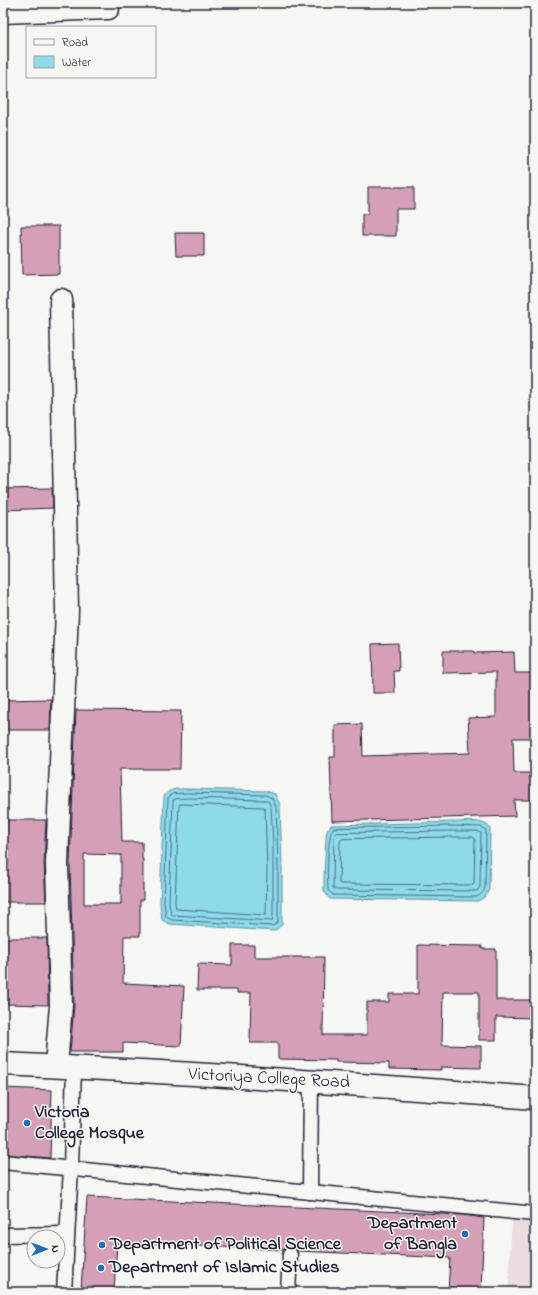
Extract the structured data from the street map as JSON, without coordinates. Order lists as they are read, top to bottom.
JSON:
{
  "streets": {
    "street": ["Victoriya College Road"]
  },
  "places": [
    "Victoria College Mosque",
    "Department of Bangla",
    "Department of Political Science",
    "Department of Islamic Studies"
  ],
  "legend": ["Road", "Water"],
  "north": "right"
}
